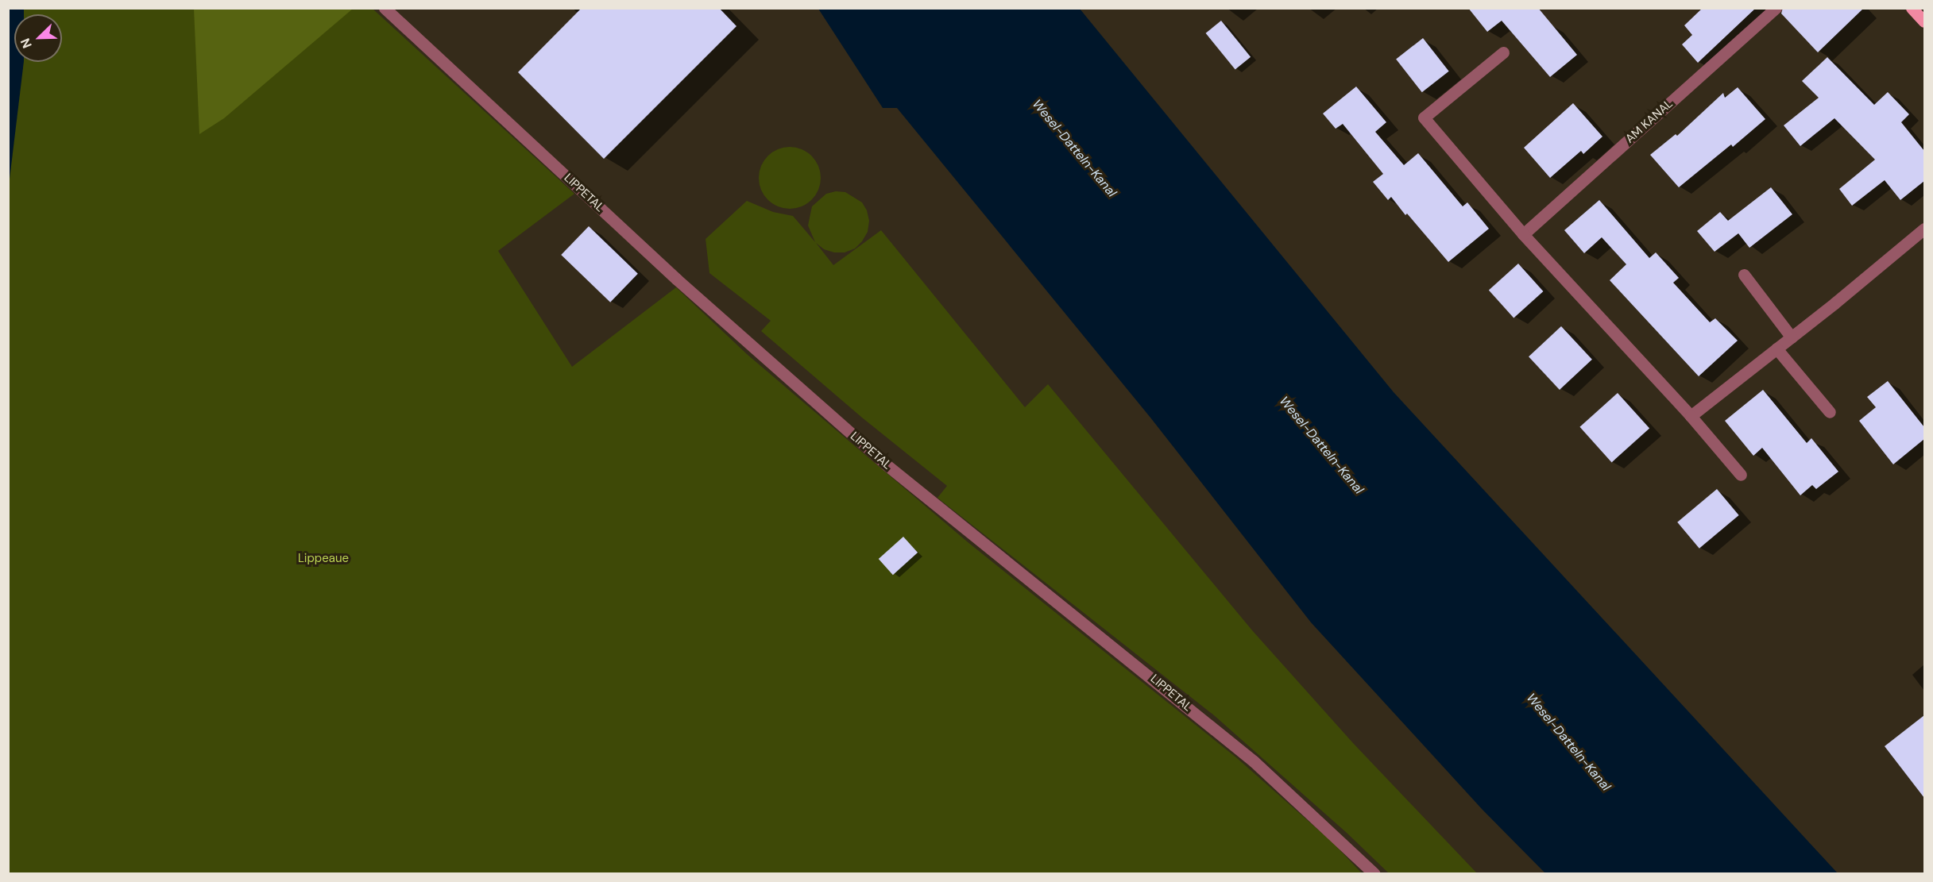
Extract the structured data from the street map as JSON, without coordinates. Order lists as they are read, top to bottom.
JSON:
{
  "streets": {
    "street": ["AM KANAL", "LIPPETAL"]
  },
  "water": ["Wesel-Datteln-Kanal"],
  "parks": ["Lippeaue"],
  "north": "bottom left"
}
